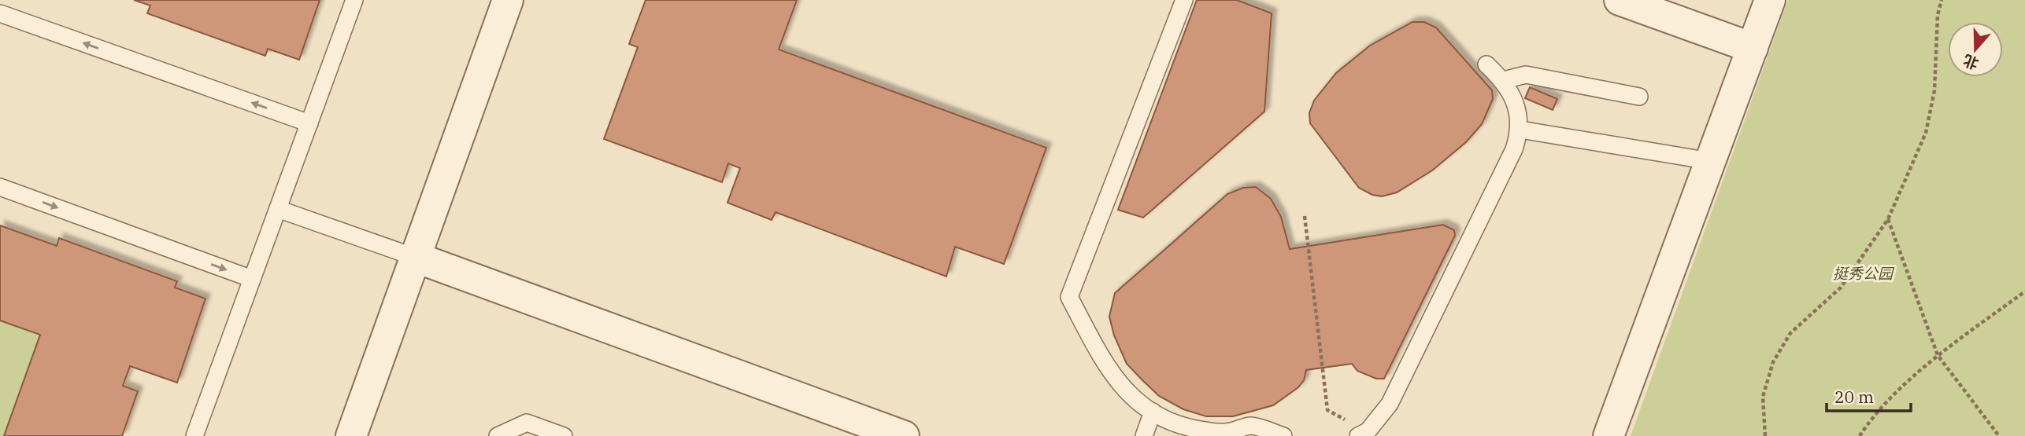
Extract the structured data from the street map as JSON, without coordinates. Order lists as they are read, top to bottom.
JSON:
{
  "parks": ["挺秀公园"],
  "scale_bar": "20 m",
  "north": "bottom"
}
